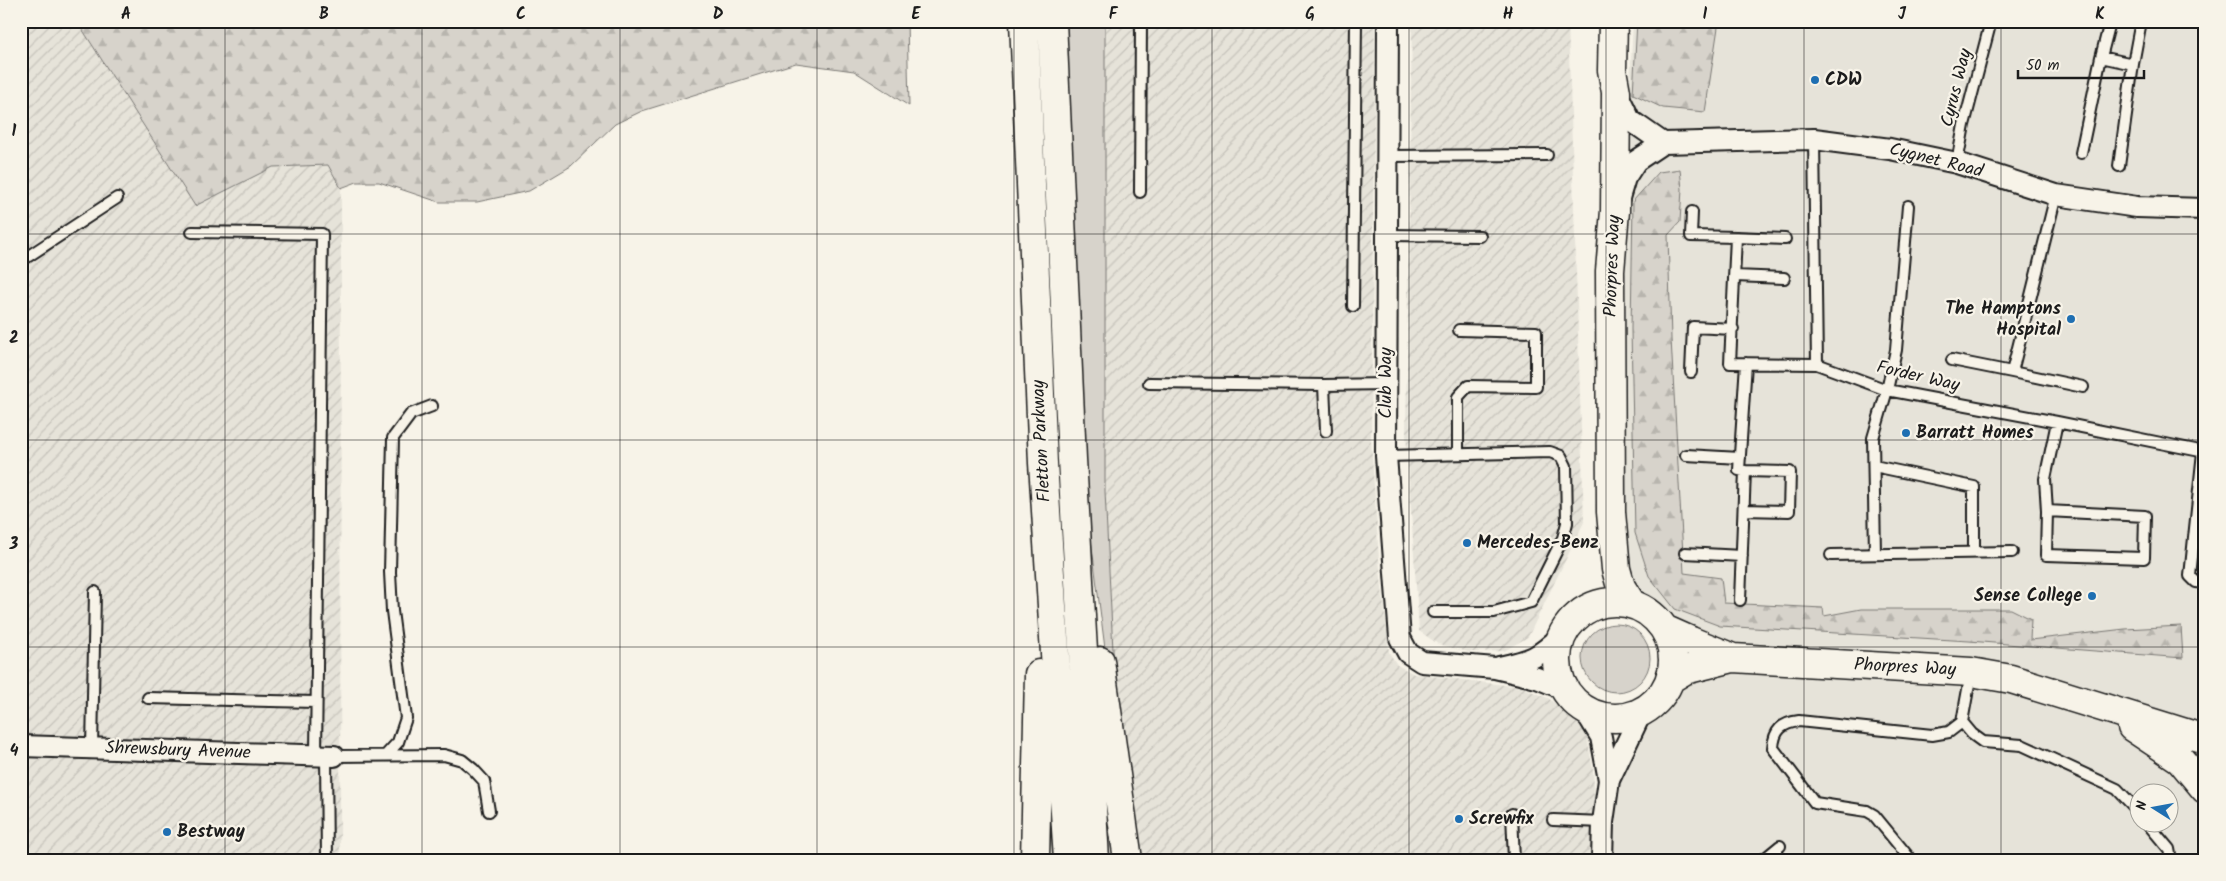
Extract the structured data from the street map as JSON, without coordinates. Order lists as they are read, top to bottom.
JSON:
{
  "streets": {
    "main road": ["Phorpres Way", "Fletton Parkway"],
    "street": ["Cygnet Road", "Club Way", "Shrewsbury Avenue"],
    "lane": ["Cyrus Way", "Forder Way"]
  },
  "crossings": [
    ["Cyrus Way", "Cygnet Road"],
    ["Phorpres Way", "Club Way"]
  ],
  "places": [
    "CDW",
    "The Hamptons Hospital",
    "Barratt Homes",
    "Mercedes-Benz",
    "Sense College",
    "Screwfix",
    "Bestway"
  ],
  "scale_bar": "50 m",
  "north": "left",
  "grid": {
    "columns": [
      "A",
      "B",
      "C",
      "D",
      "E",
      "F",
      "G",
      "H",
      "I",
      "J",
      "K"
    ],
    "rows": [
      "1",
      "2",
      "3",
      "4"
    ]
  }
}
